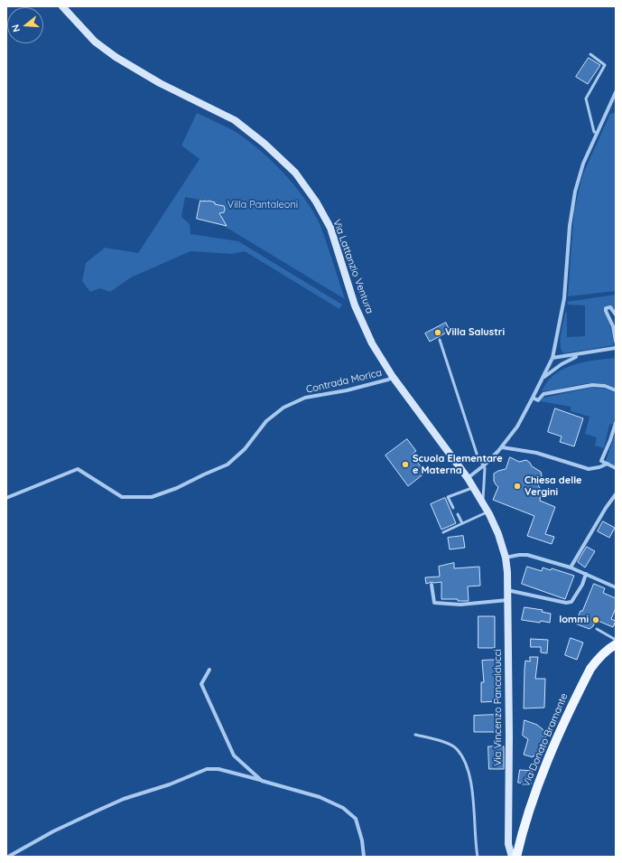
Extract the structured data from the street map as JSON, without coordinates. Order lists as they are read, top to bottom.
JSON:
{
  "streets": {
    "main road": ["Via Lattanzio Ventura", "Via Vincenzo Pancalducci", "Via Donato Bramante"],
    "street": ["Contrada Morica"]
  },
  "crossings": [
    ["Via Lattanzio Ventura", "Contrada Morica"],
    ["Via Lattanzio Ventura", "Via Vincenzo Pancalducci"]
  ],
  "parks": ["Villa Pantaleoni"],
  "places": [
    "Villa Salustri",
    "Scuola Elementare e Materna",
    "Chiesa delle Vergini",
    "Iommi"
  ],
  "north": "left"
}
